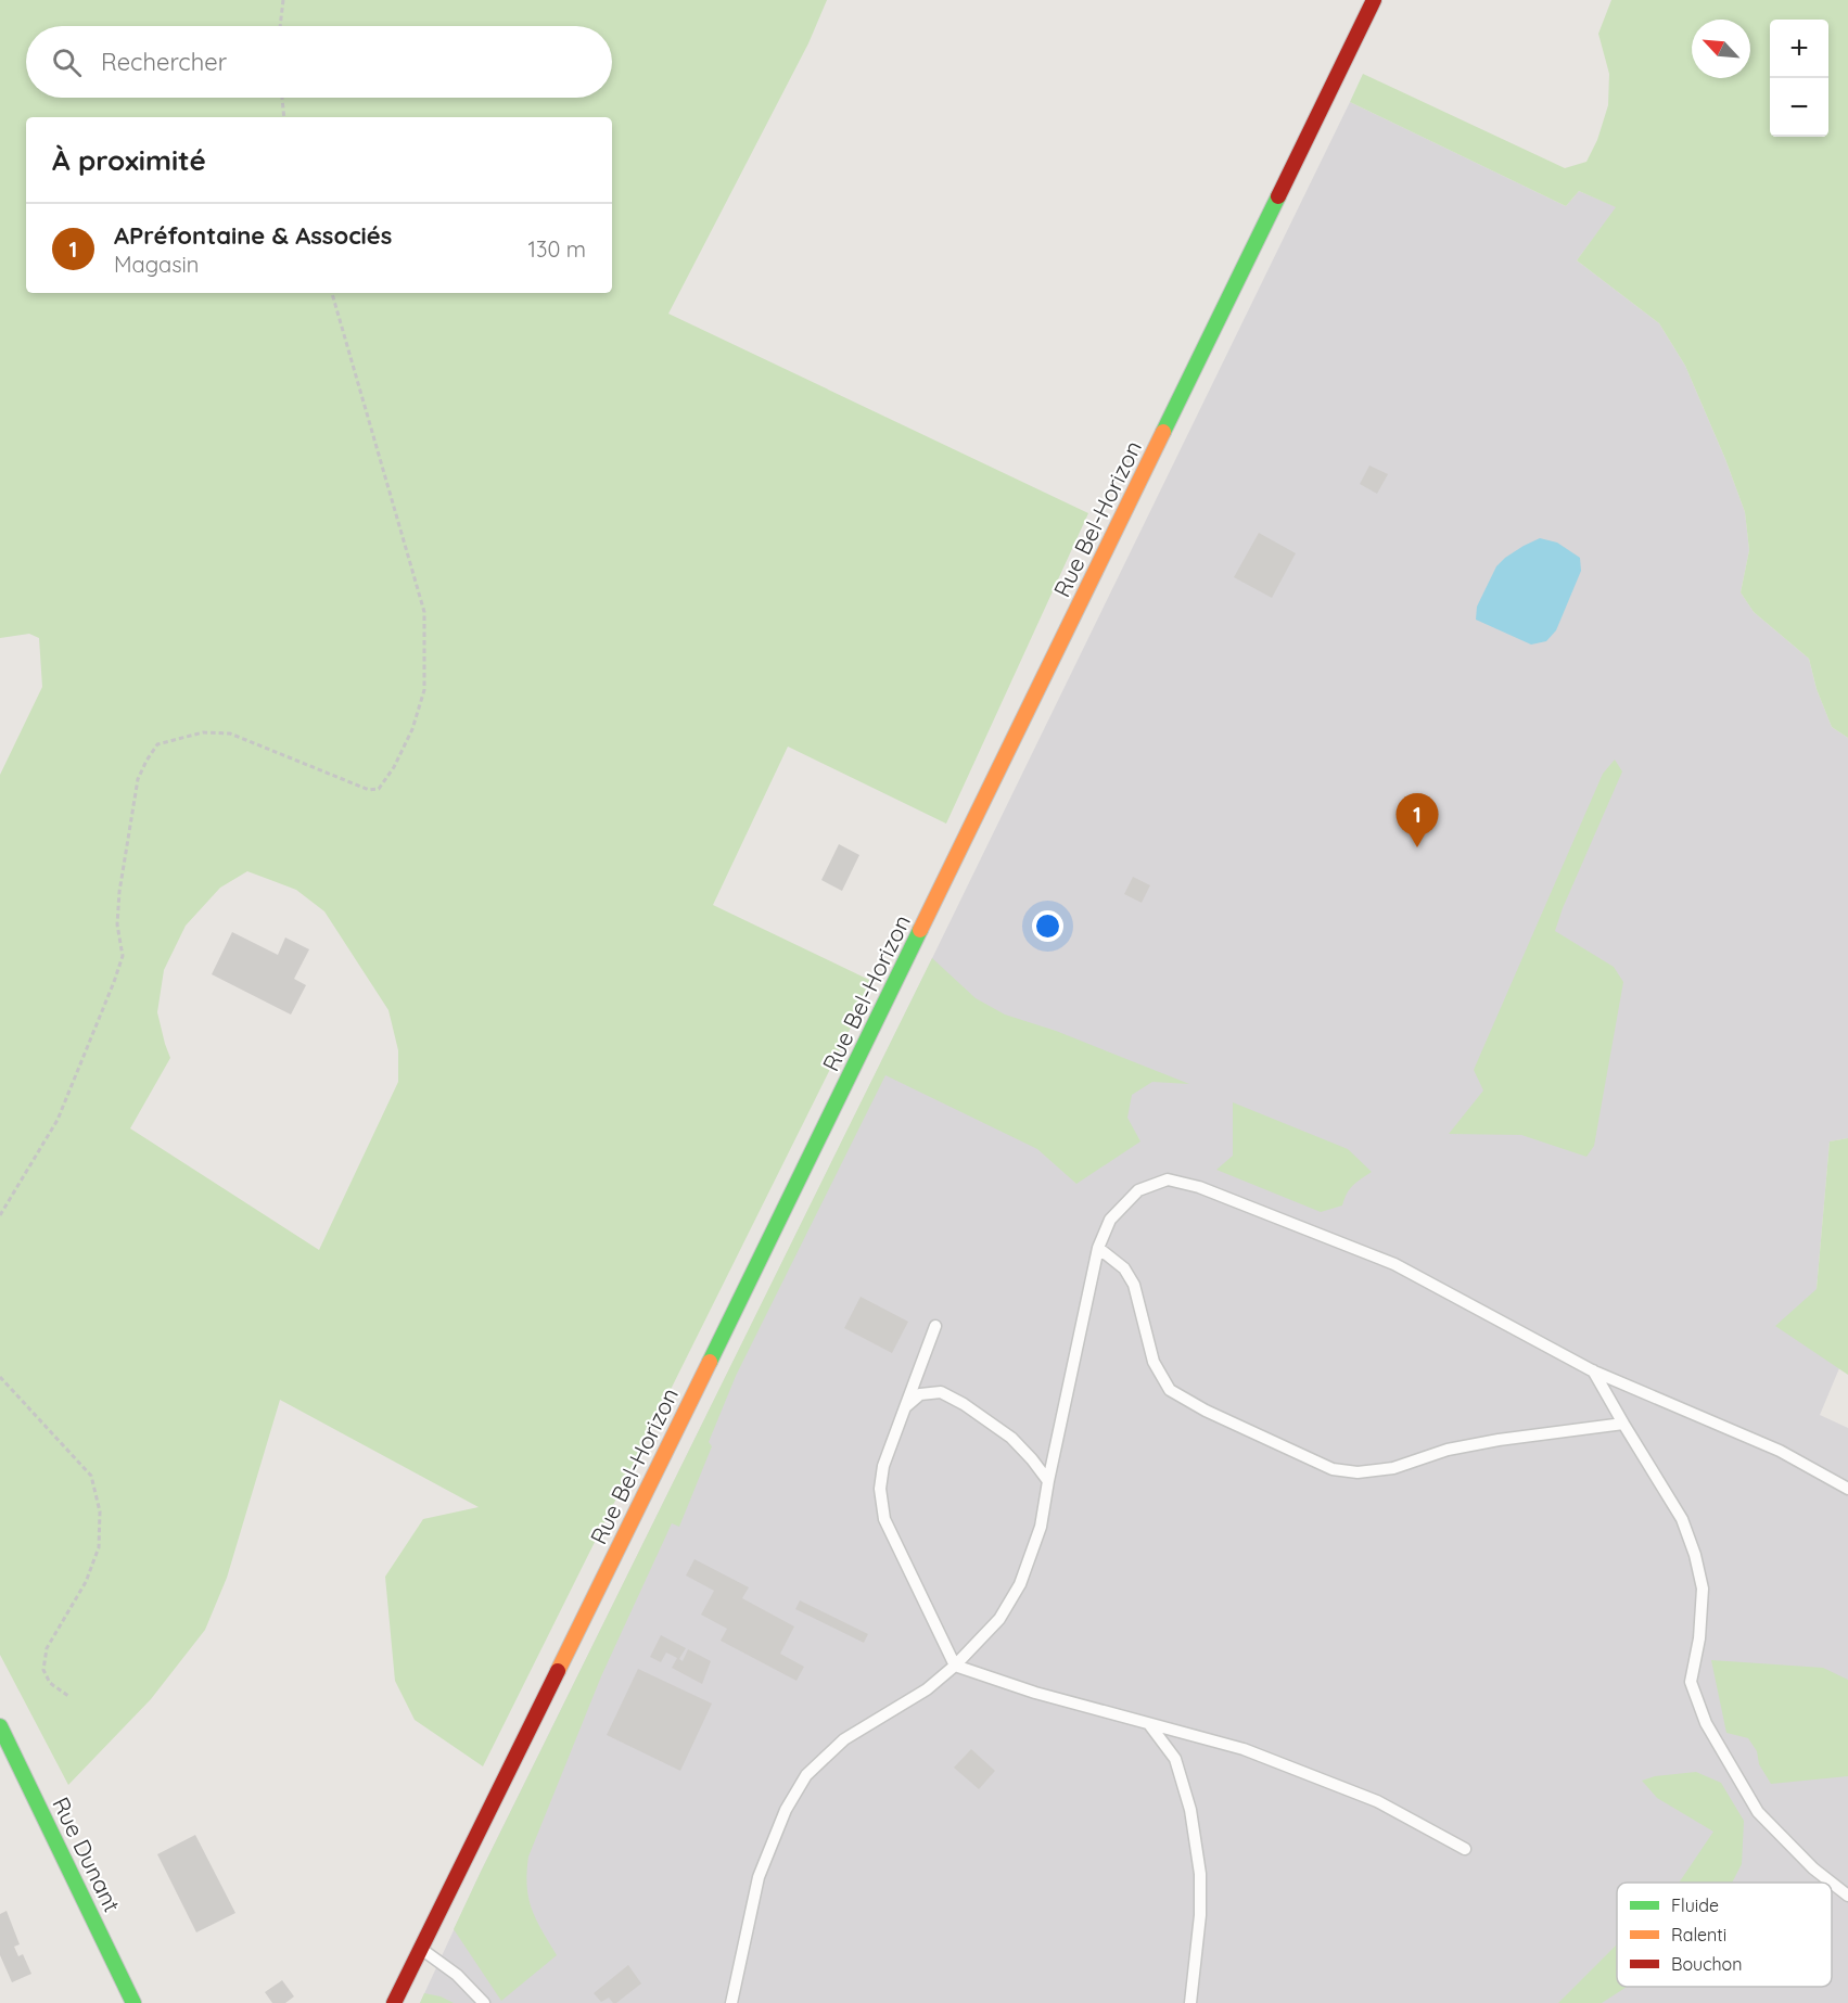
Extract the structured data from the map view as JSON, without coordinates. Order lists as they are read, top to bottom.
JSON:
{
  "streets": {
    "street": ["Rue Bel-Horizon", "Rue Dunant"]
  },
  "legend": ["Fluide", "Ralenti", "Bouchon"],
  "north": "top left",
  "page": {
    "map_buttons": ["+", "−"],
    "search": "Rechercher",
    "heading": "À proximité",
    "list": [
      {
        "mark": "1",
        "name": "APréfontaine & Associés",
        "note": "Magasin",
        "value": "130 m"
      }
    ],
    "pins": "1"
  }
}
